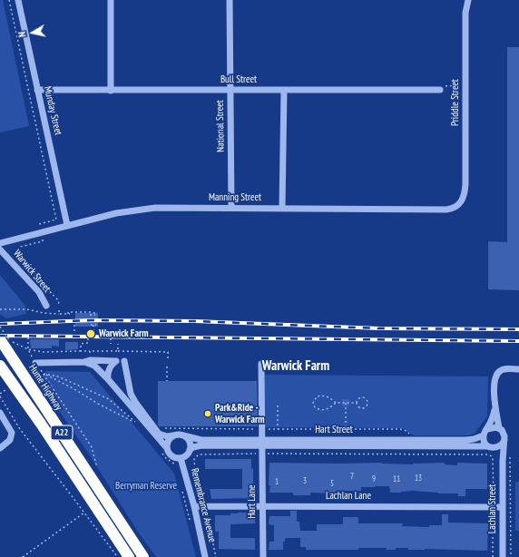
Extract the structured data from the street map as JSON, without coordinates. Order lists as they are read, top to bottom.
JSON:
{
  "streets": {
    "highway": ["Hume Highway", "A22"],
    "street": [
      "Bull Street",
      "Priddle Street",
      "Munday Street",
      "National Street",
      "Manning Street",
      "Warwick Street",
      "Hart Street",
      "Lachlan Lane",
      "Hart Lane",
      "Remembrance Avenue",
      "Lachlan Street"
    ]
  },
  "crossings": [
    ["Bull Street", "Munday Street"],
    ["Bull Street", "National Street"],
    ["Priddle Street", "Manning Street"],
    ["Munday Street", "Manning Street"],
    ["National Street", "Manning Street"],
    ["Hart Street", "Hart Lane"],
    ["Hart Street", "Remembrance Avenue"],
    ["Lachlan Lane", "Hart Lane"],
    ["Lachlan Lane", "Remembrance Avenue"],
    ["Lachlan Lane", "Lachlan Street"]
  ],
  "districts": ["Warwick Farm"],
  "parks": ["Berryman Reserve"],
  "places": ["Warwick Farm", "Park&Ride - Warwick Farm"],
  "house_numbers": [
    "7",
    "13",
    "9",
    "11",
    "3",
    "1",
    "5"
  ],
  "north": "left"
}
